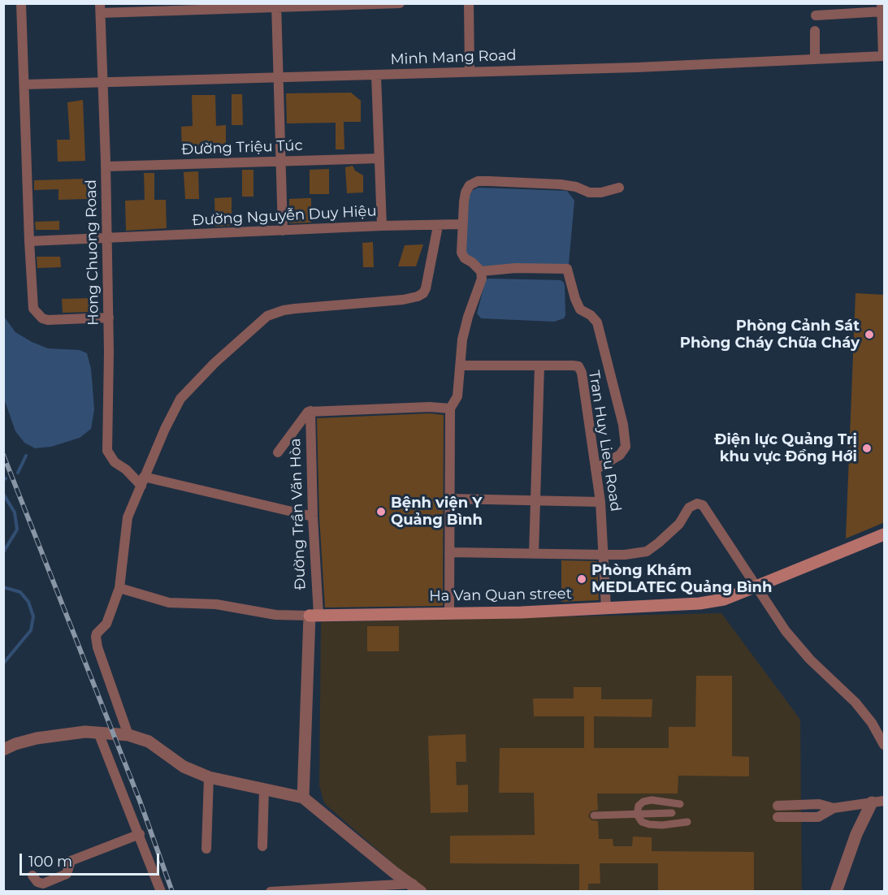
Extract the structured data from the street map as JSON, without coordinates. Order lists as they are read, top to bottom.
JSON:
{
  "streets": {
    "main road": ["Ha Van Quan street"],
    "street": [
      "Minh Mang Road",
      "Đường Triệu Túc",
      "Đường Nguyễn Duy Hiệu",
      "Hong Chuong Road",
      "Tran Huy Lieu Road",
      "Đường Trần Văn Hòa"
    ]
  },
  "crossings": [
    ["Minh Mang Road", "Hong Chuong Road"],
    ["Đường Triệu Túc", "Hong Chuong Road"],
    ["Đường Nguyễn Duy Hiệu", "Hong Chuong Road"],
    ["Tran Huy Lieu Road", "Ha Van Quan street"],
    ["Đường Trần Văn Hòa", "Ha Van Quan street"]
  ],
  "places": [
    "Phòng Cảnh Sát Phòng Cháy Chữa Cháy",
    "Điện lực Quảng Trị khu vực Đồng Hới",
    "Bệnh viện Y Quảng Bình",
    "Phòng Khám MEDLATEC Quảng Bình"
  ],
  "scale_bar": "100 m"
}
